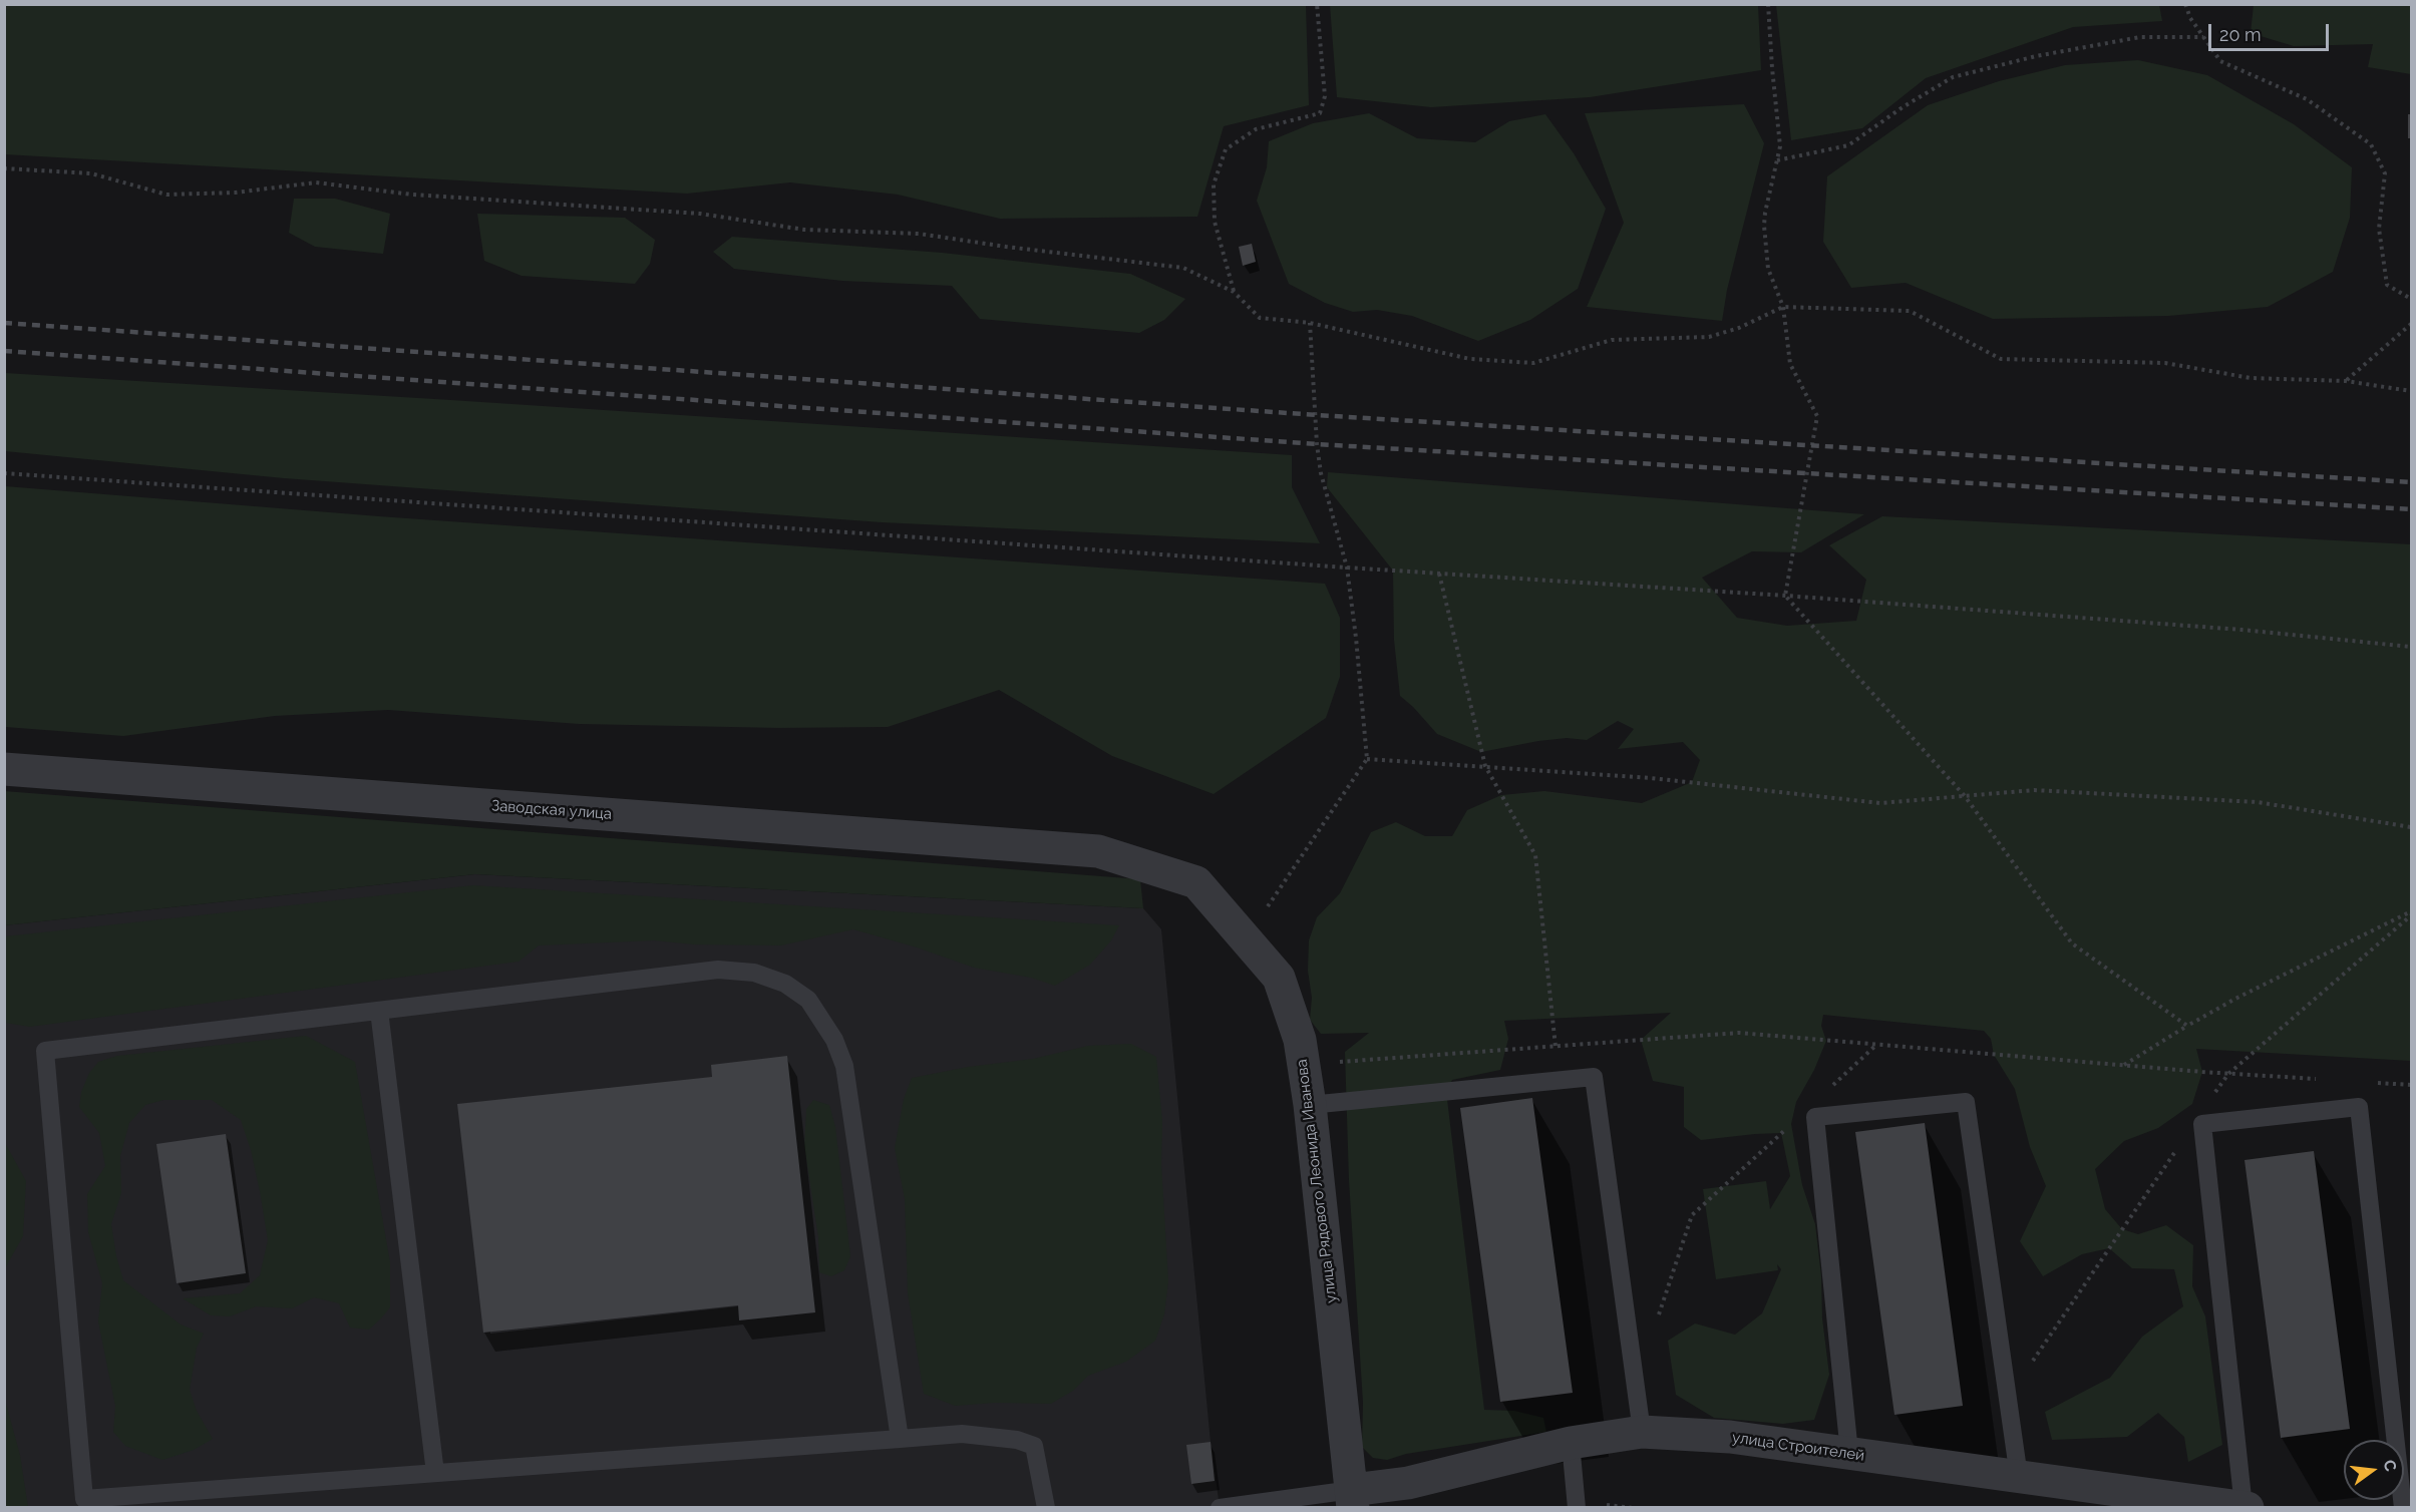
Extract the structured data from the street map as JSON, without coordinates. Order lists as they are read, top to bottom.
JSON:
{
  "streets": {
    "street": ["Заводская улица", "улица Рядового Леонида Иванова", "улица Строителей"]
  },
  "crossings": [
    ["Заводская улица", "улица Рядового Леонида Иванова"],
    ["улица Рядового Леонида Иванова", "улица Строителей"]
  ],
  "scale_bar": "20 m",
  "north": "right"
}
